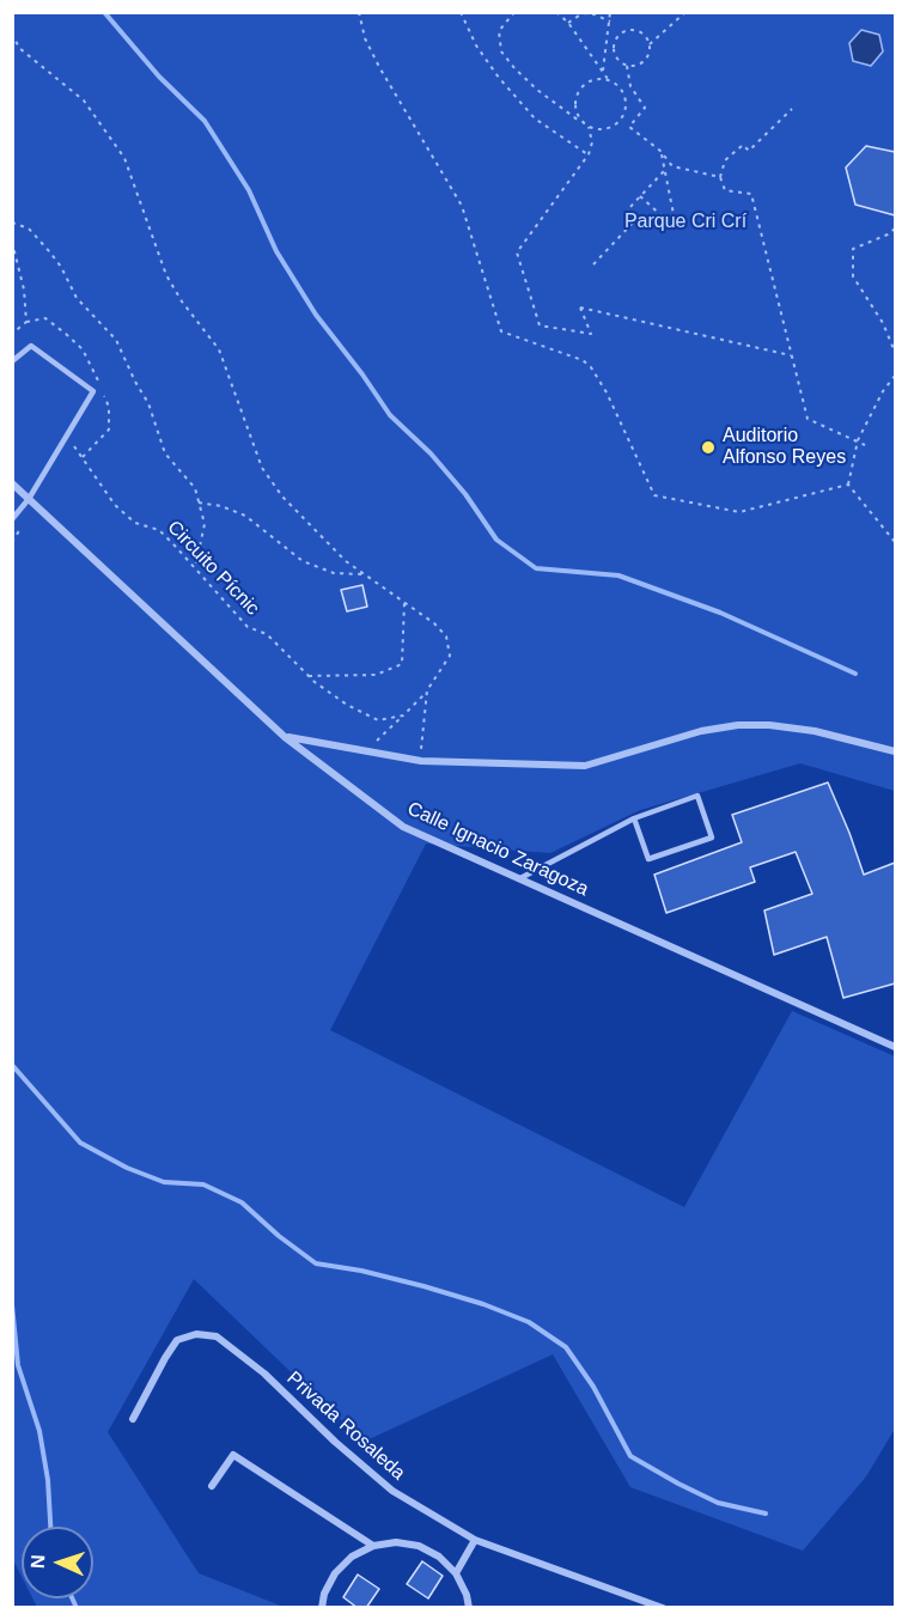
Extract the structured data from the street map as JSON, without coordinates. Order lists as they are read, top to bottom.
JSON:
{
  "streets": {
    "street": ["Calle Ignacio Zaragoza", "Privada Rosaleda"],
    "path": ["Circuito Pícnic"]
  },
  "parks": ["Parque Cri Crí"],
  "places": ["Auditorio Alfonso Reyes"],
  "north": "left"
}
